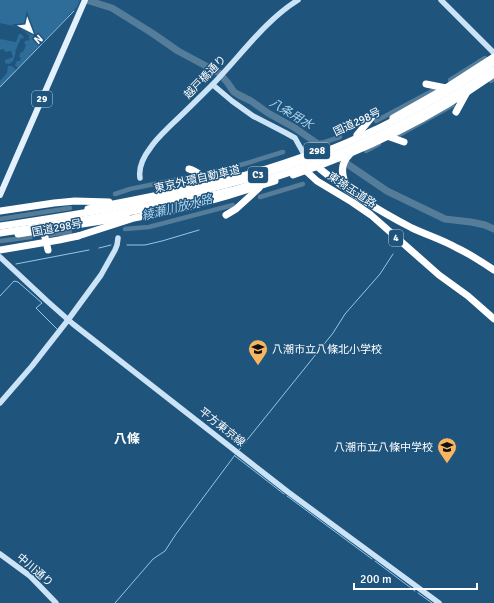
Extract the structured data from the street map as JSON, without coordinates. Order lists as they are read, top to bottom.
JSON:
{
  "streets": {
    "highway": [
      "国道298号",
      "298",
      "C3",
      "東京外環自動車道",
      "東埼玉道路",
      "4"
    ],
    "main road": ["29"],
    "street": ["越戸橋通り", "平方東京線", "中川通り"]
  },
  "crossings": [
    ["国道298号", "東埼玉道路"]
  ],
  "districts": ["八條"],
  "water": ["八条用水", "綾瀬川放水路"],
  "places": {
    "school or university": ["八潮市立八條北小学校", "八潮市立八條中学校"]
  },
  "scale_bar": "200 m",
  "north": "bottom right"
}
